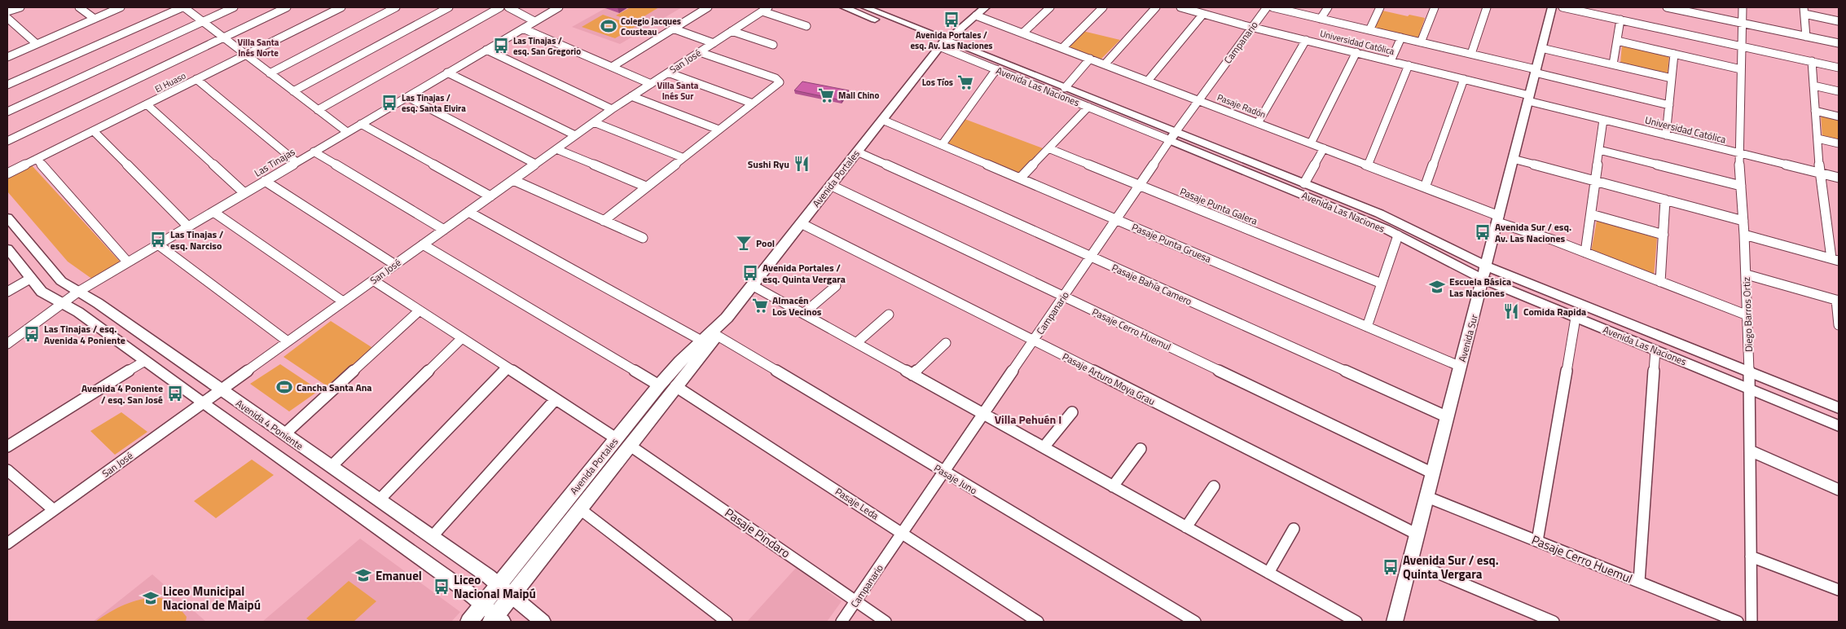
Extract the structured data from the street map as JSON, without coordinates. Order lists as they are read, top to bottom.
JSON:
{
  "streets": {
    "main road": ["Avenida Portales"],
    "street": [
      "Campanario",
      "Universidad Católica",
      "San José",
      "El Huaso",
      "Avenida Las Naciones",
      "Pasaje Radón",
      "Las Tinajas",
      "Pasaje Punta Galera",
      "Pasaje Punta Gruesa",
      "Pasaje Bahía Camero",
      "Diego Barros Ortiz",
      "Pasaje Cerro Huemul",
      "Avenida Sur",
      "Pasaje Arturo Moya Grau",
      "Avenida 4 Poniente",
      "Pasaje Juno",
      "Pasaje Leda",
      "Pasaje Pindaro"
    ]
  },
  "crossings": [
    ["Campanario", "Universidad Católica"],
    ["Campanario", "Avenida Las Naciones"],
    ["Campanario", "Pasaje Radón"],
    ["Campanario", "Pasaje Punta Galera"],
    ["Campanario", "Pasaje Punta Gruesa"],
    ["Campanario", "Pasaje Bahía Camero"],
    ["Campanario", "Pasaje Cerro Huemul"],
    ["Campanario", "Pasaje Arturo Moya Grau"],
    ["Campanario", "Pasaje Juno"],
    ["Campanario", "Pasaje Leda"],
    ["Campanario", "Pasaje Pindaro"],
    ["Universidad Católica", "Diego Barros Ortiz"],
    ["Universidad Católica", "Avenida Sur"],
    ["San José", "Avenida 4 Poniente"],
    ["San José", "Pasaje Pindaro"],
    ["Avenida Las Naciones", "Avenida Portales"],
    ["Avenida Las Naciones", "Diego Barros Ortiz"],
    ["Avenida Las Naciones", "Avenida Sur"],
    ["Pasaje Radón", "Avenida Portales"],
    ["Pasaje Radón", "Diego Barros Ortiz"],
    ["Pasaje Radón", "Avenida Sur"],
    ["Las Tinajas", "Avenida 4 Poniente"],
    ["Avenida Portales", "Pasaje Punta Gruesa"],
    ["Avenida Portales", "Pasaje Bahía Camero"],
    ["Avenida Portales", "Pasaje Cerro Huemul"],
    ["Avenida Portales", "Pasaje Arturo Moya Grau"],
    ["Avenida Portales", "Avenida 4 Poniente"],
    ["Avenida Portales", "Pasaje Juno"],
    ["Avenida Portales", "Pasaje Leda"],
    ["Avenida Portales", "Pasaje Pindaro"],
    ["Pasaje Punta Gruesa", "Avenida Sur"],
    ["Pasaje Bahía Camero", "Avenida Sur"],
    ["Pasaje Cerro Huemul", "Avenida Sur"],
    ["Avenida Sur", "Pasaje Arturo Moya Grau"]
  ],
  "districts": ["Villa Santa Inés Norte", "Villa Santa Inés Sur", "Villa Pehuén I"],
  "places": {
    "bus stop": [
      "Avenida Portales / esq. Av. Las Naciones",
      "Las Tinajas / esq. San Gregorio",
      "Las Tinajas / esq. Santa Elvira",
      "Avenida Sur / esq. Av. Las Naciones",
      "Las Tinajas / esq. Narciso",
      "Avenida Portales / esq. Quinta Vergara",
      "Las Tinajas / esq. Avenida 4 Poniente",
      "Avenida 4 Poniente / esq. San José",
      "Avenida Sur / esq. Quinta Vergara",
      "Liceo Nacional Maipú"
    ],
    "sports": ["Colegio Jacques Cousteau", "Cancha Santa Ana"],
    "supermarket": ["Los Tíos", "Mall Chino", "Almacén Los Vecinos"],
    "restaurant": ["Sushi Ryu", "Comida Rapida"],
    "bar": ["Pool"],
    "school or university": ["Escuela Básica Las Naciones", "Emanuel", "Liceo Municipal Nacional de Maipú"]
  }
}
